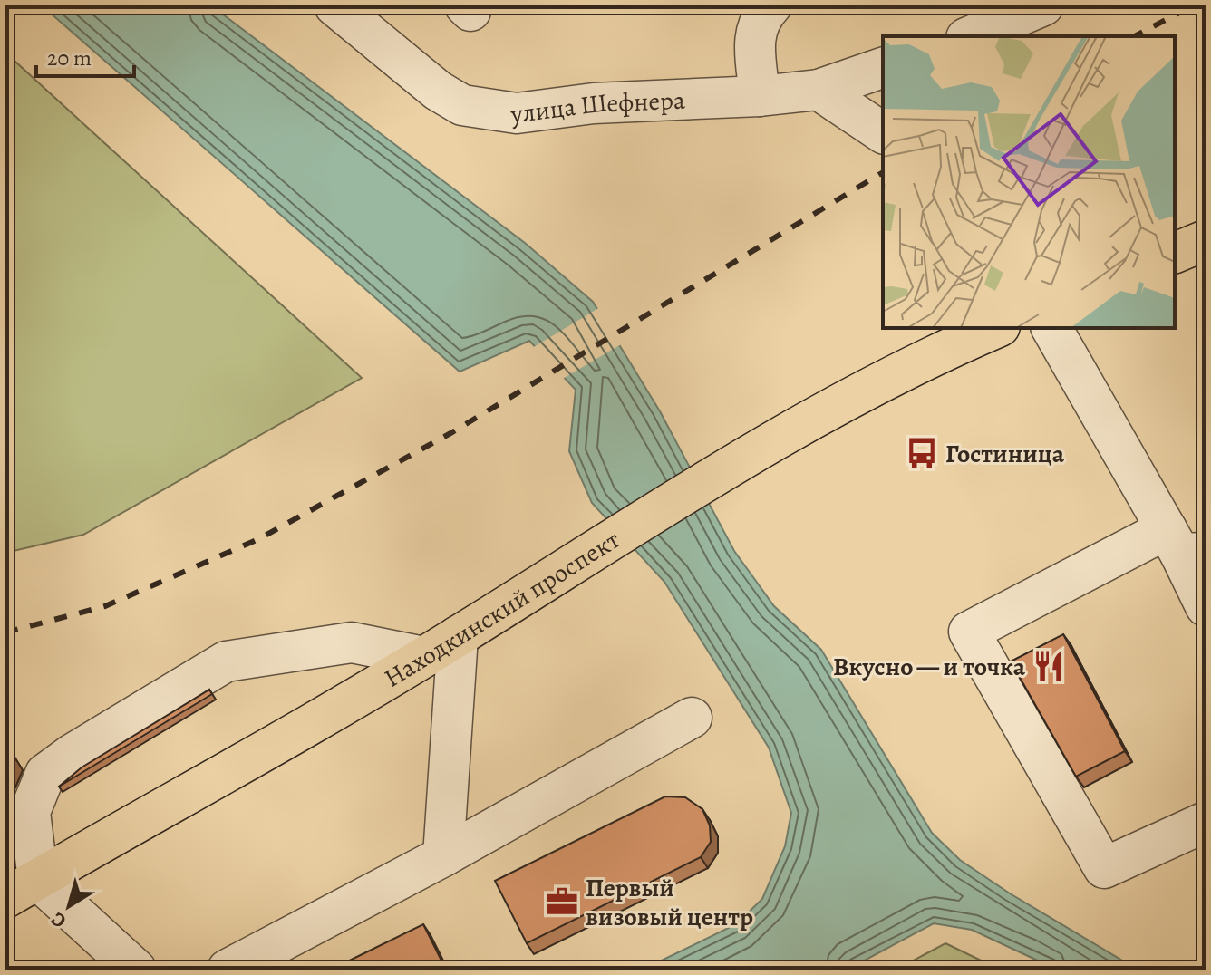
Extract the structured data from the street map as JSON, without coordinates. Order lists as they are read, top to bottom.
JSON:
{
  "streets": {
    "main road": ["Находкинский проспект"],
    "street": ["улица Шефнера"]
  },
  "places": {
    "bus stop": ["Гостиница"],
    "restaurant": ["Вкусно — и точка"],
    "office": ["Первый визовый центр"]
  },
  "scale_bar": "20 m",
  "north": "bottom left"
}
